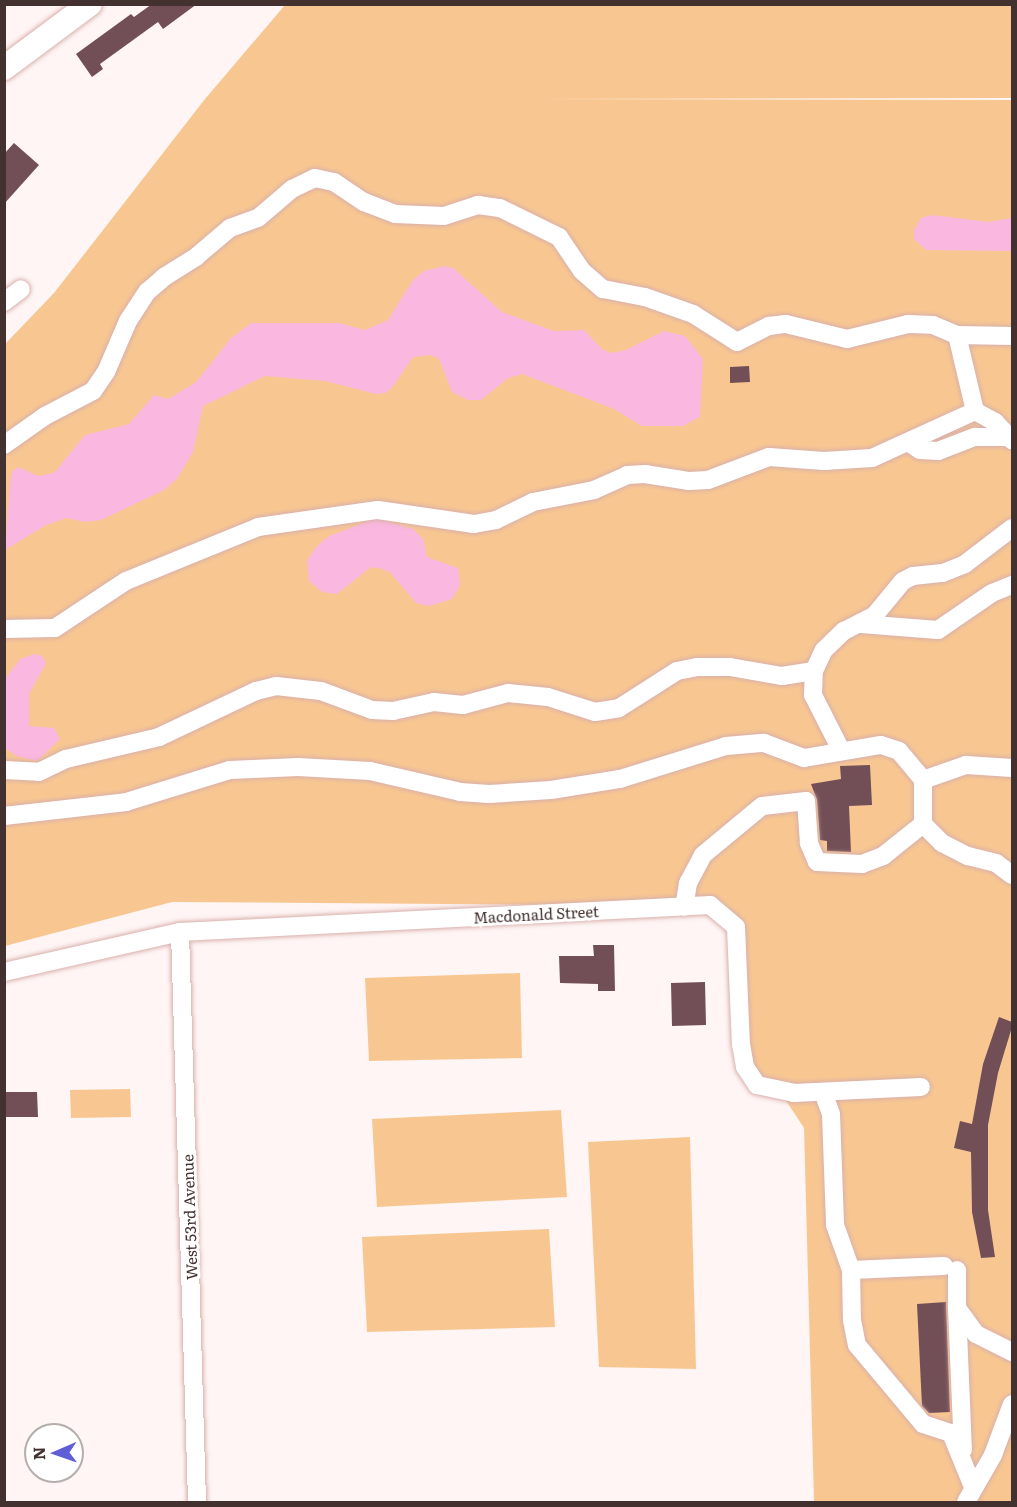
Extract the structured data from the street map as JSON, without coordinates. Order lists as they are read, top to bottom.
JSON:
{
  "streets": {
    "street": ["Macdonald Street", "West 53rd Avenue"]
  },
  "crossings": [
    ["Macdonald Street", "West 53rd Avenue"]
  ],
  "north": "left"
}
